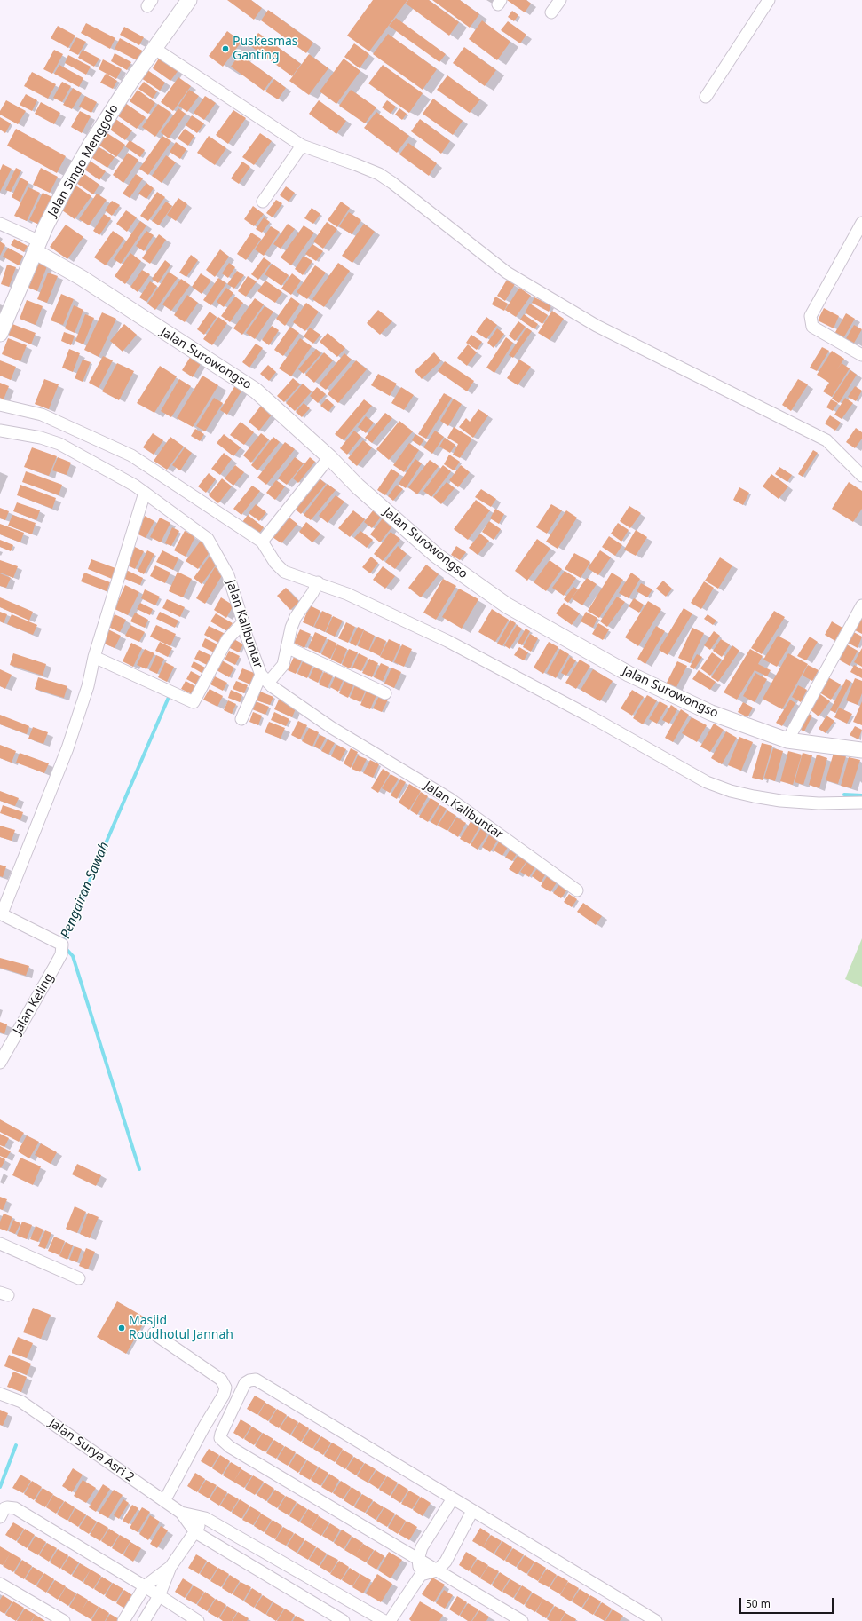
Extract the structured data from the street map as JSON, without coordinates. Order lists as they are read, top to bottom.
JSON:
{
  "streets": {
    "street": [
      "Jalan Singo Menggolo",
      "Jalan Surowongso",
      "Jalan Kalibuntar",
      "Jalan Keling",
      "Jalan Surya Asri 2"
    ]
  },
  "crossings": [
    ["Jalan Singo Menggolo", "Jalan Surowongso"]
  ],
  "water": ["Pengairan Sawah"],
  "places": ["Puskesmas Ganting", "Masjid Roudhotul Jannah"],
  "scale_bar": "50 m"
}
